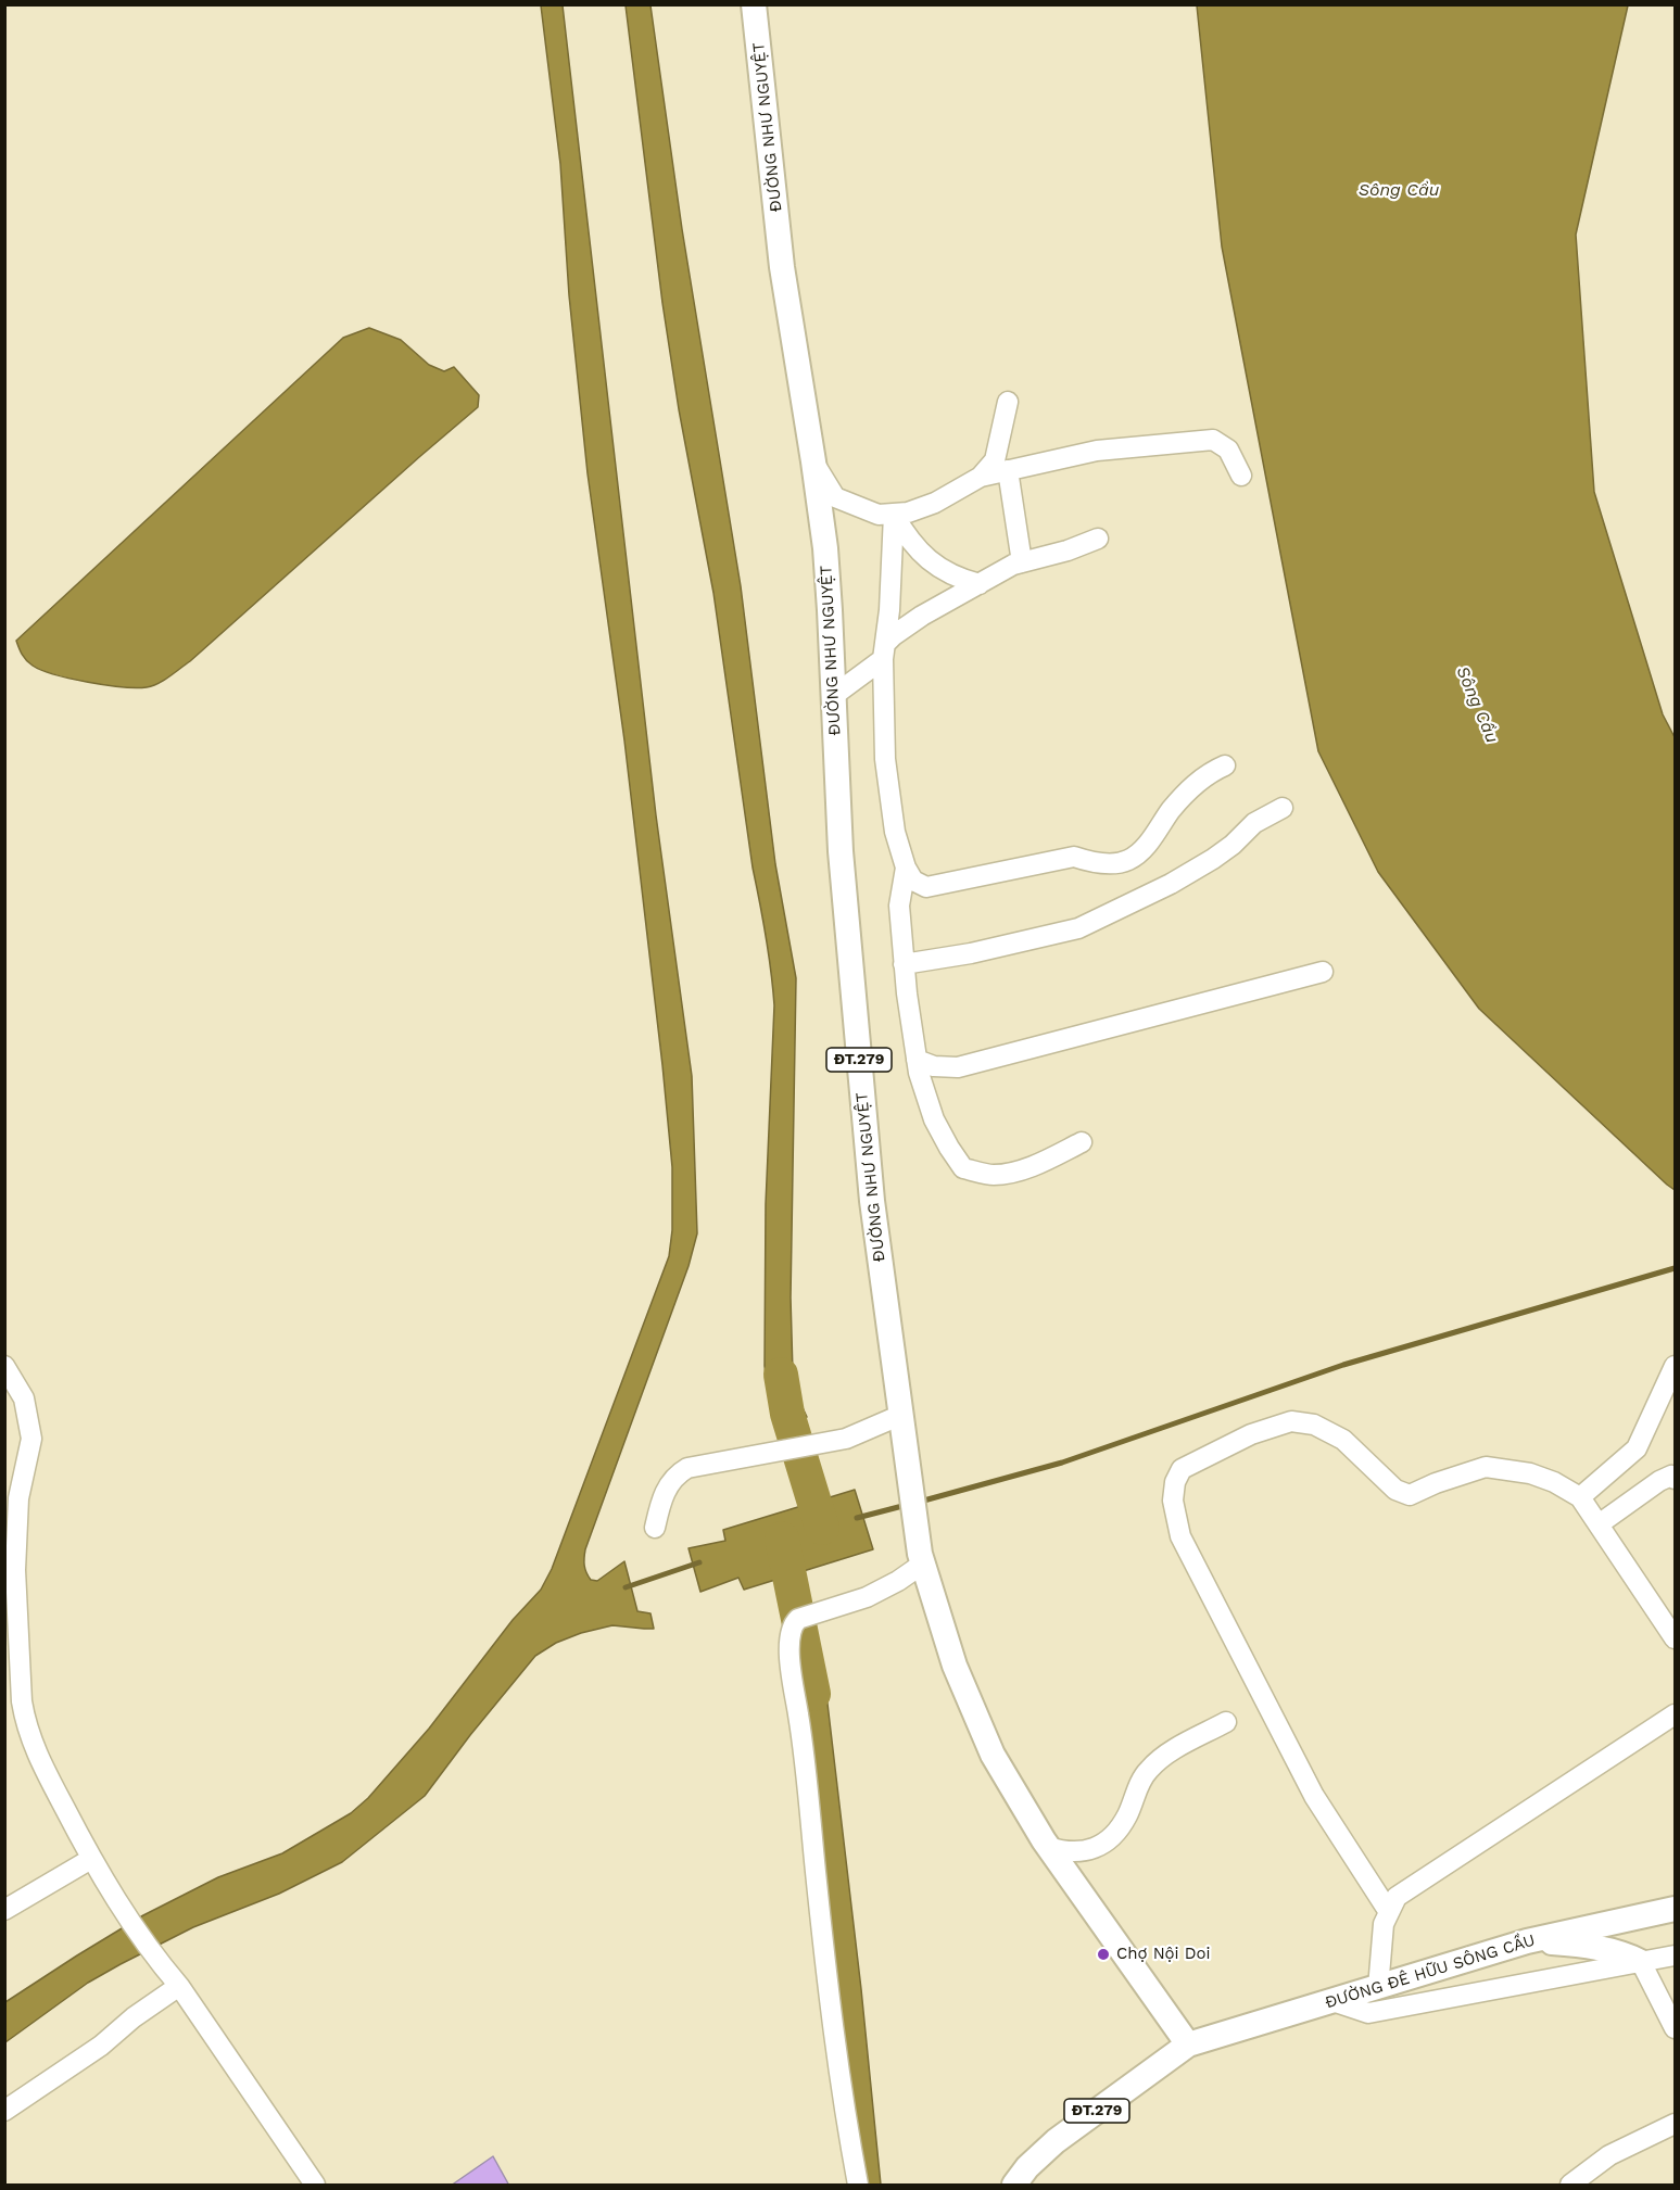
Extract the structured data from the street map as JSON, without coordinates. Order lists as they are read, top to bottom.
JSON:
{
  "streets": {
    "main road": ["ĐƯỜNG NHƯ NGUYỆT", "ĐT.279", "ĐƯỜNG ĐÊ HỮU SÔNG CẦU"]
  },
  "crossings": [
    ["ĐƯỜNG NHƯ NGUYỆT", "ĐT.279"],
    ["ĐƯỜNG NHƯ NGUYỆT", "ĐƯỜNG ĐÊ HỮU SÔNG CẦU"],
    ["ĐT.279", "ĐƯỜNG ĐÊ HỮU SÔNG CẦU"]
  ],
  "water": ["Sông Cầu"],
  "places": ["Chợ Nội Doi"]
}
